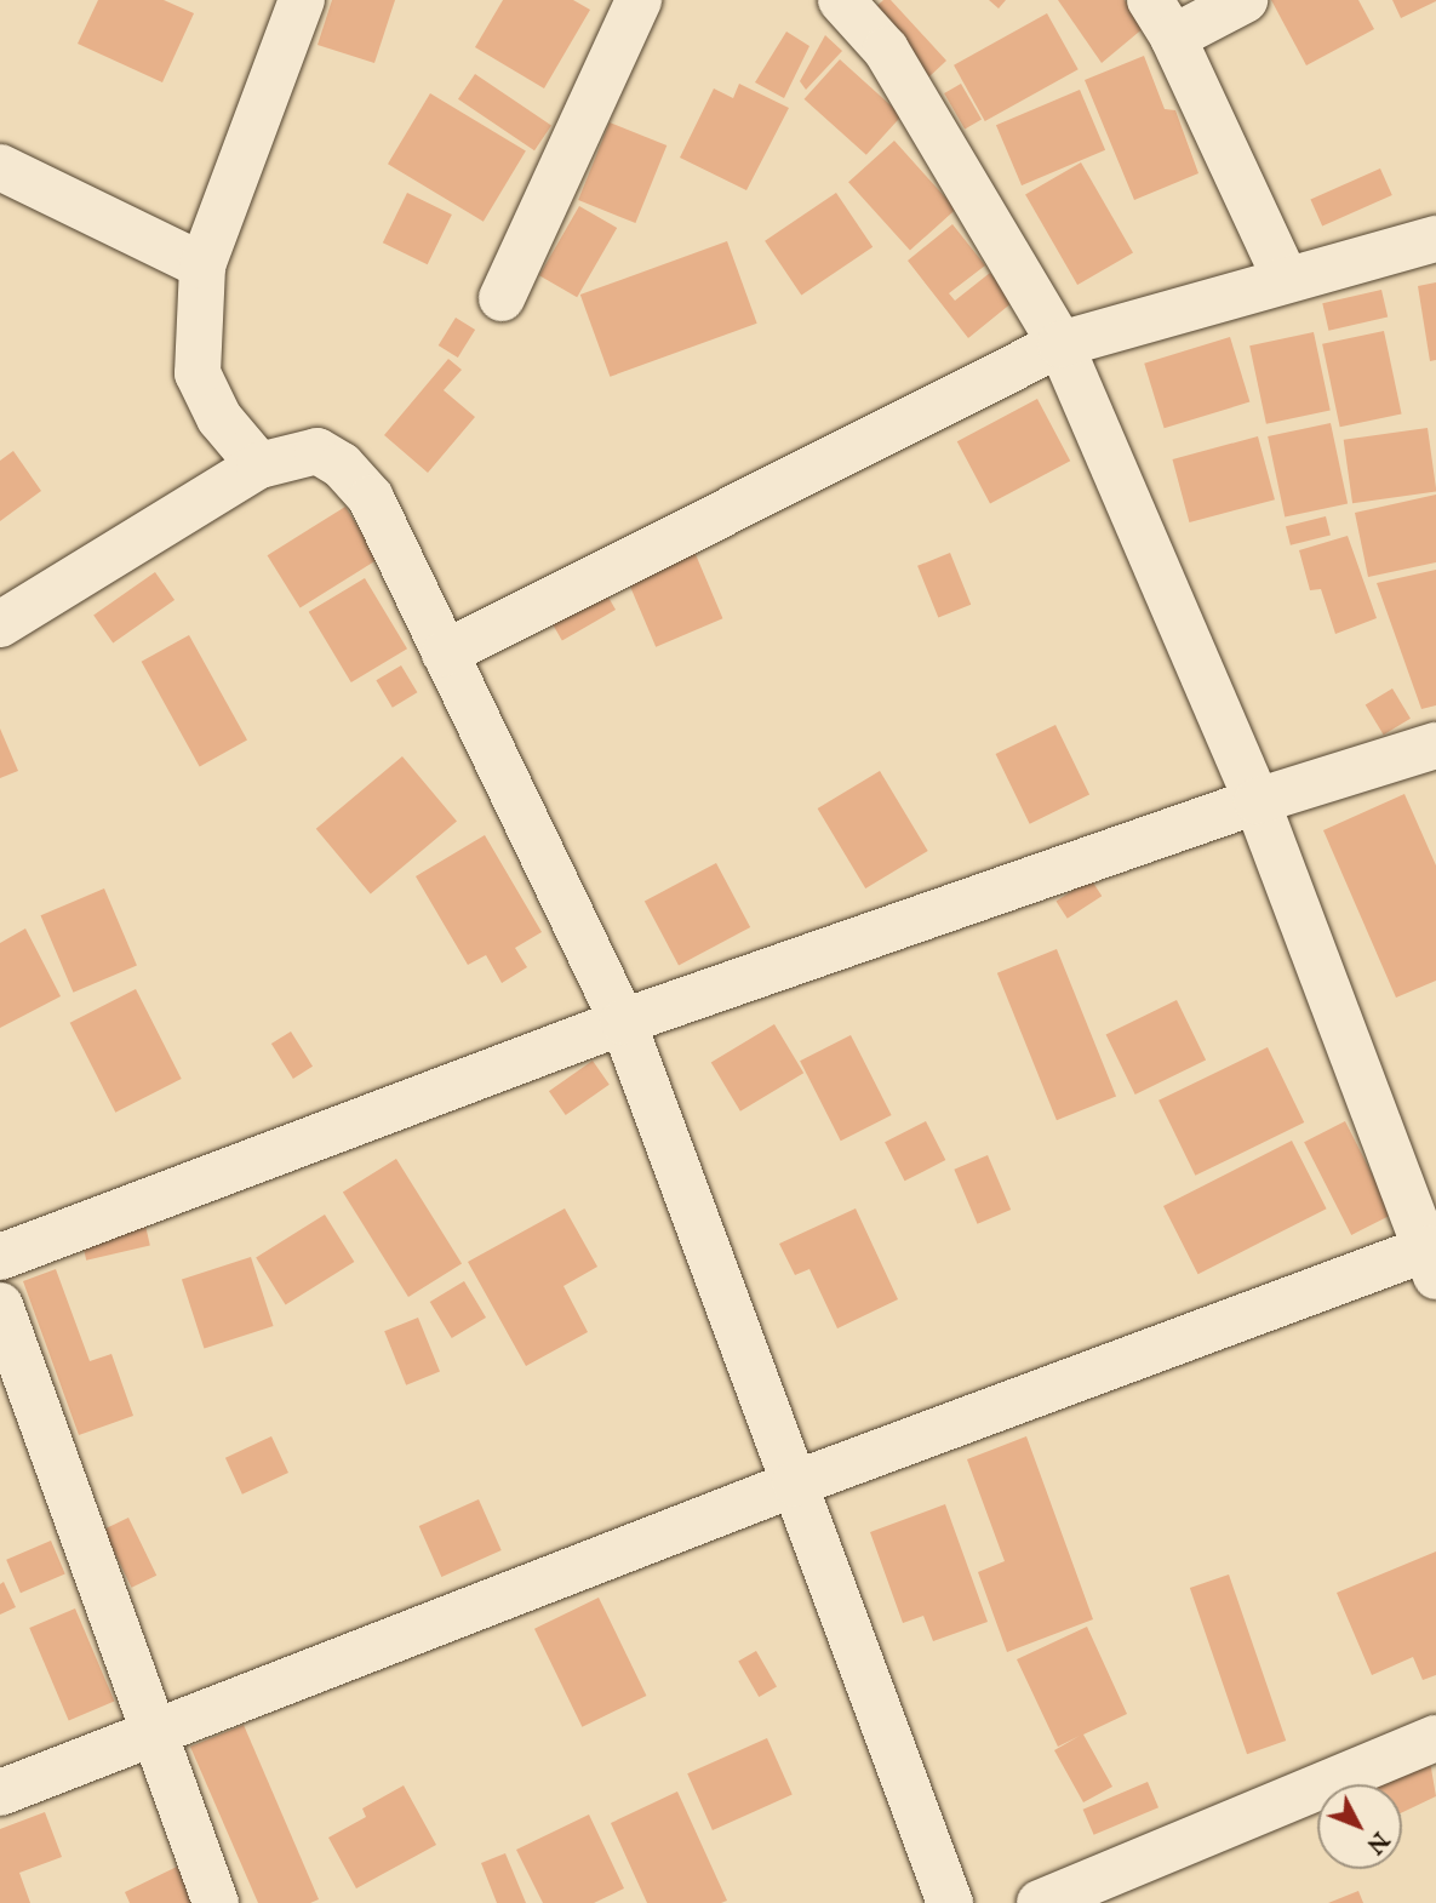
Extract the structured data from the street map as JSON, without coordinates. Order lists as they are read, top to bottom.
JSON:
{
  "north": "bottom right"
}
